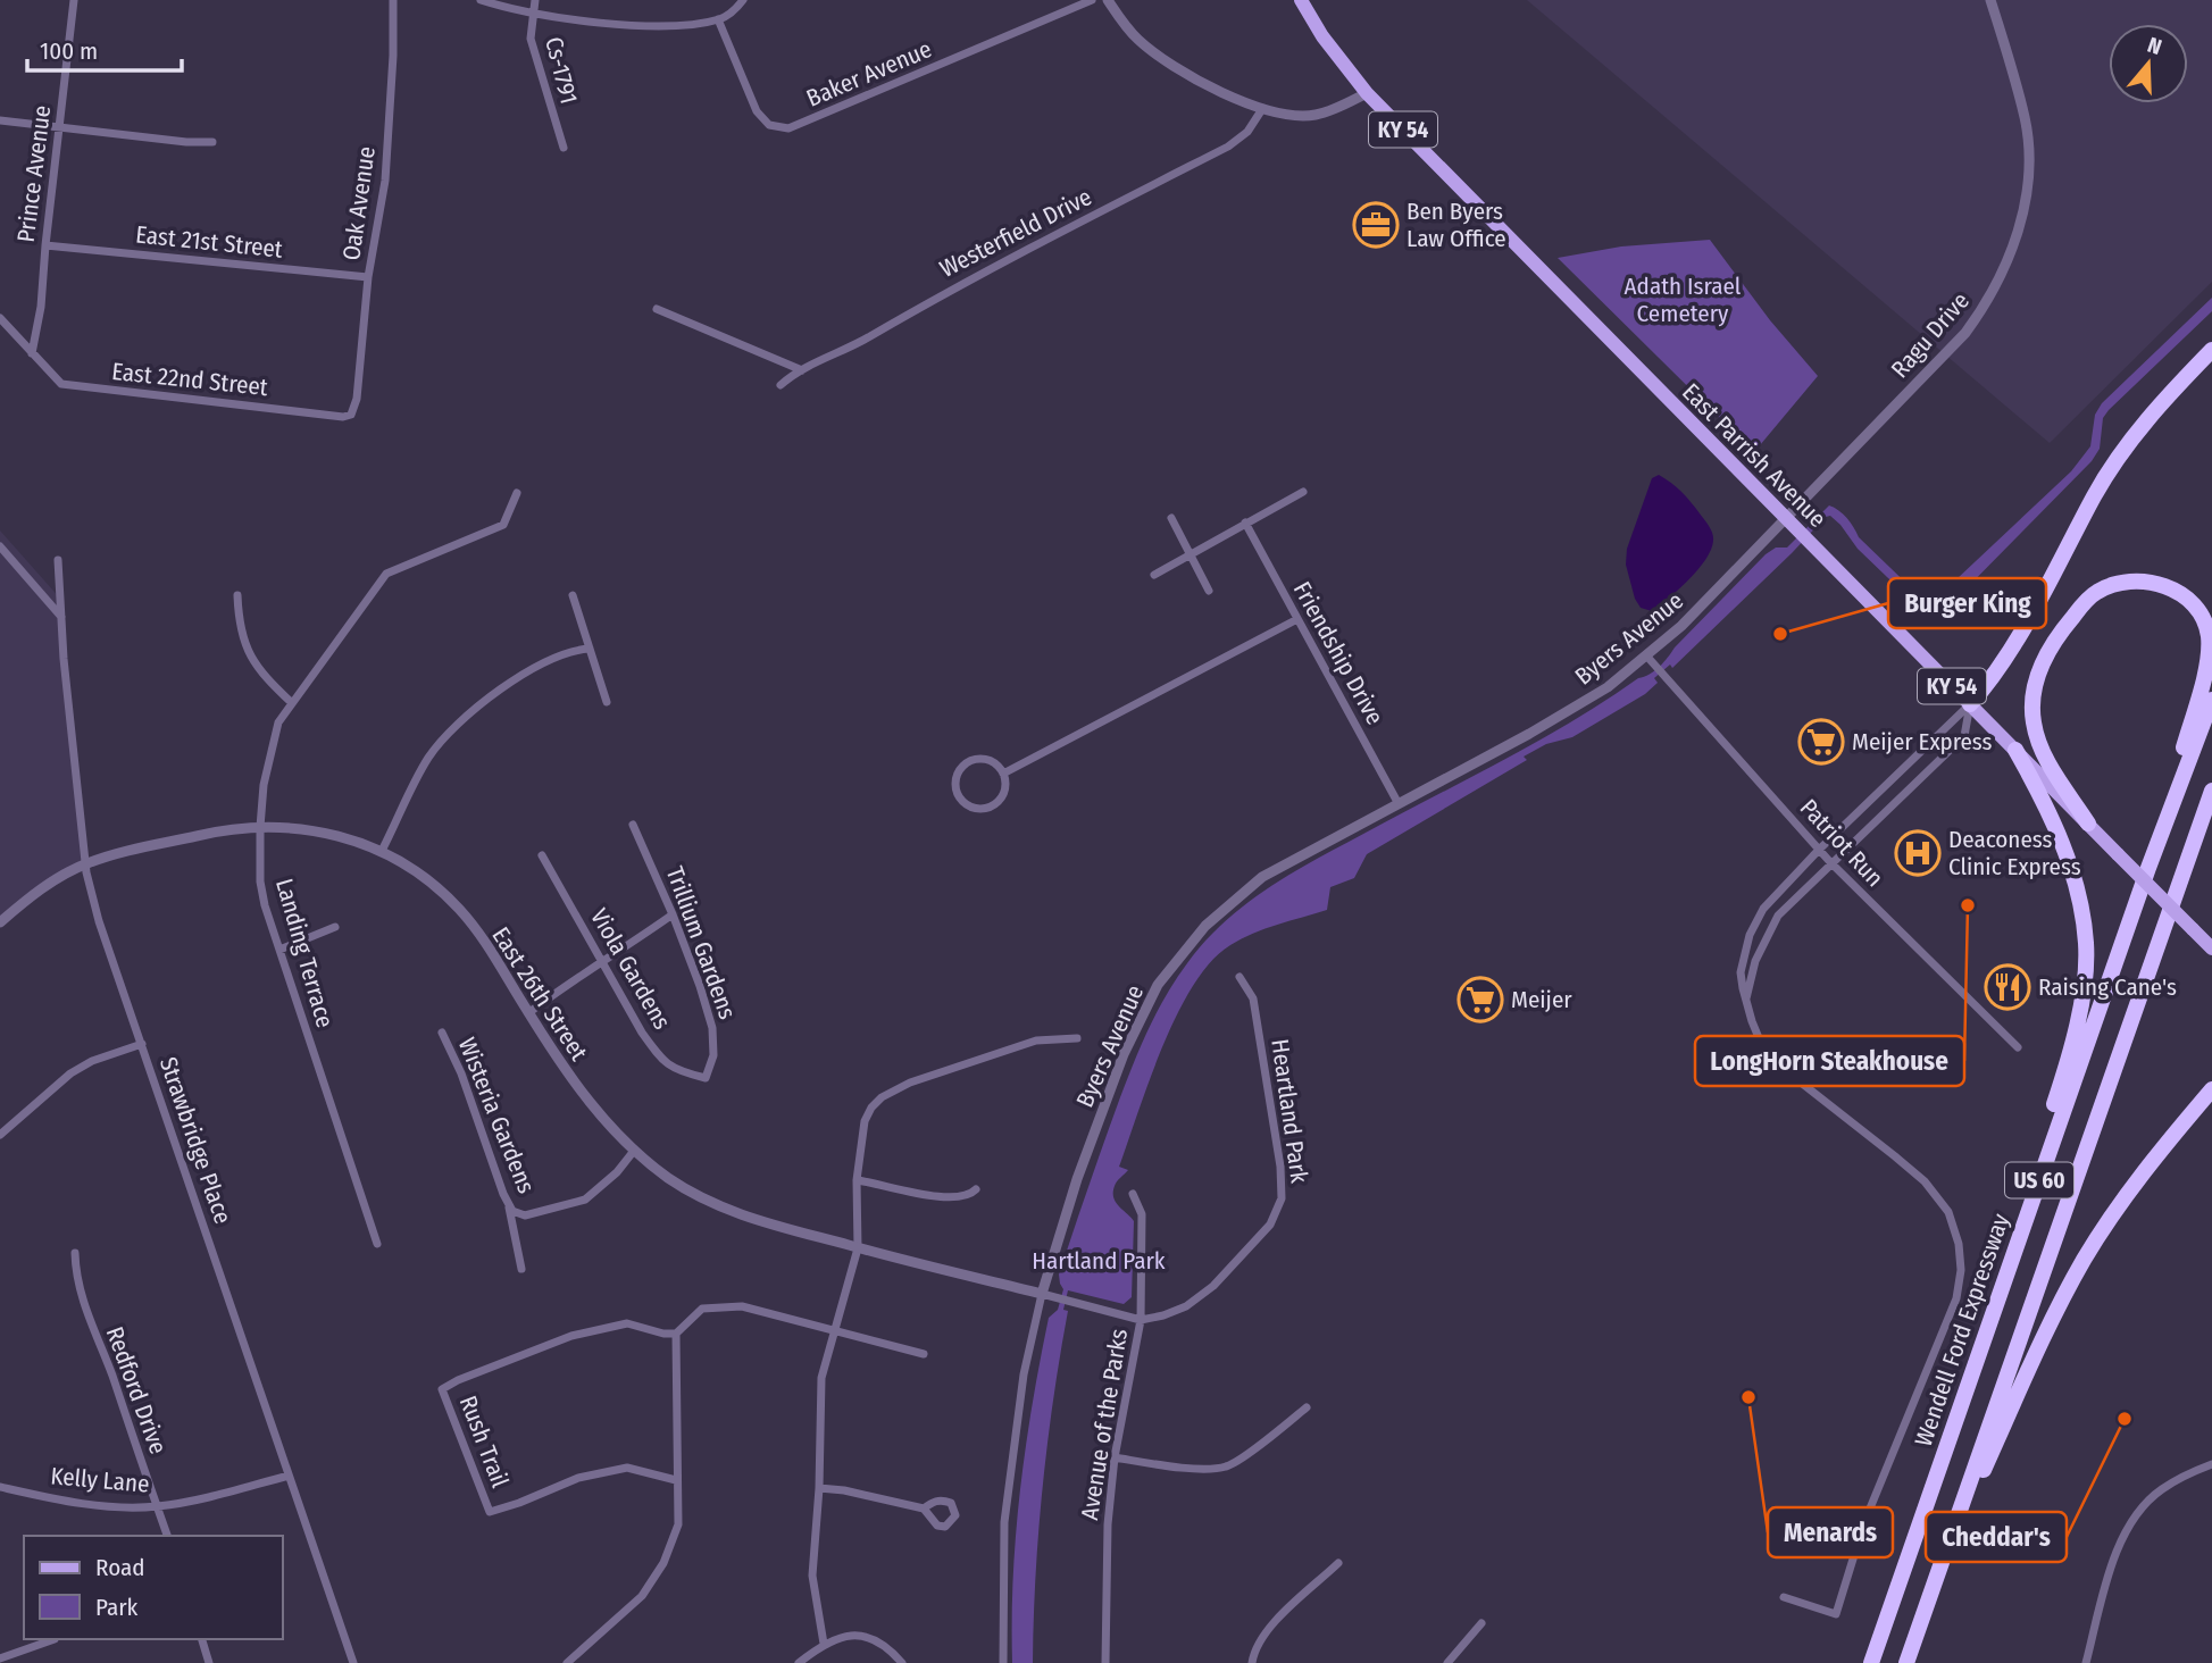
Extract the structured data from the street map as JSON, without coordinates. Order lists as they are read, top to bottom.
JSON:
{
  "streets": {
    "highway": ["US 60", "Wendell Ford Expressway"],
    "main road": ["KY 54", "East Parrish Avenue"],
    "street": [
      "Cs-1791",
      "Baker Avenue",
      "Prince Avenue",
      "Oak Avenue",
      "Westerfield Drive",
      "East 21st Street",
      "Ragu Drive",
      "East 22nd Street",
      "Byers Avenue",
      "Friendship Drive",
      "Patriot Run",
      "Trillium Gardens",
      "Landing Terrace",
      "Viola Gardens",
      "East 26th Street",
      "Heartland Park",
      "Wisteria Gardens",
      "Strawbridge Place",
      "Redford Drive",
      "Avenue of the Parks",
      "Rush Trail",
      "Kelly Lane"
    ]
  },
  "crossings": [
    ["Prince Avenue", "East 21st Street"],
    ["Prince Avenue", "East 22nd Street"],
    ["Oak Avenue", "East 21st Street"],
    ["Oak Avenue", "East 22nd Street"],
    ["Ragu Drive", "East Parrish Avenue"],
    ["Ragu Drive", "Byers Avenue"],
    ["East Parrish Avenue", "Byers Avenue"],
    ["Byers Avenue", "Friendship Drive"],
    ["Byers Avenue", "Patriot Run"],
    ["Byers Avenue", "East 26th Street"],
    ["Trillium Gardens", "Viola Gardens"],
    ["Landing Terrace", "East 26th Street"],
    ["East 26th Street", "Wisteria Gardens"],
    ["East 26th Street", "Strawbridge Place"],
    ["Heartland Park", "Avenue of the Parks"],
    ["Strawbridge Place", "Kelly Lane"],
    ["Redford Drive", "Kelly Lane"]
  ],
  "parks": ["Adath Israel Cemetery", "Hartland Park"],
  "places": {
    "office": ["Ben Byers Law Office"],
    "other": [
      "Burger King",
      "LongHorn Steakhouse",
      "Menards",
      "Cheddar's"
    ],
    "supermarket": ["Meijer Express", "Meijer"],
    "hospital": ["Deaconess Clinic Express"],
    "restaurant": ["Raising Cane's"]
  },
  "legend": ["Road", "Park"],
  "scale_bar": "100 m",
  "north": "top"
}
